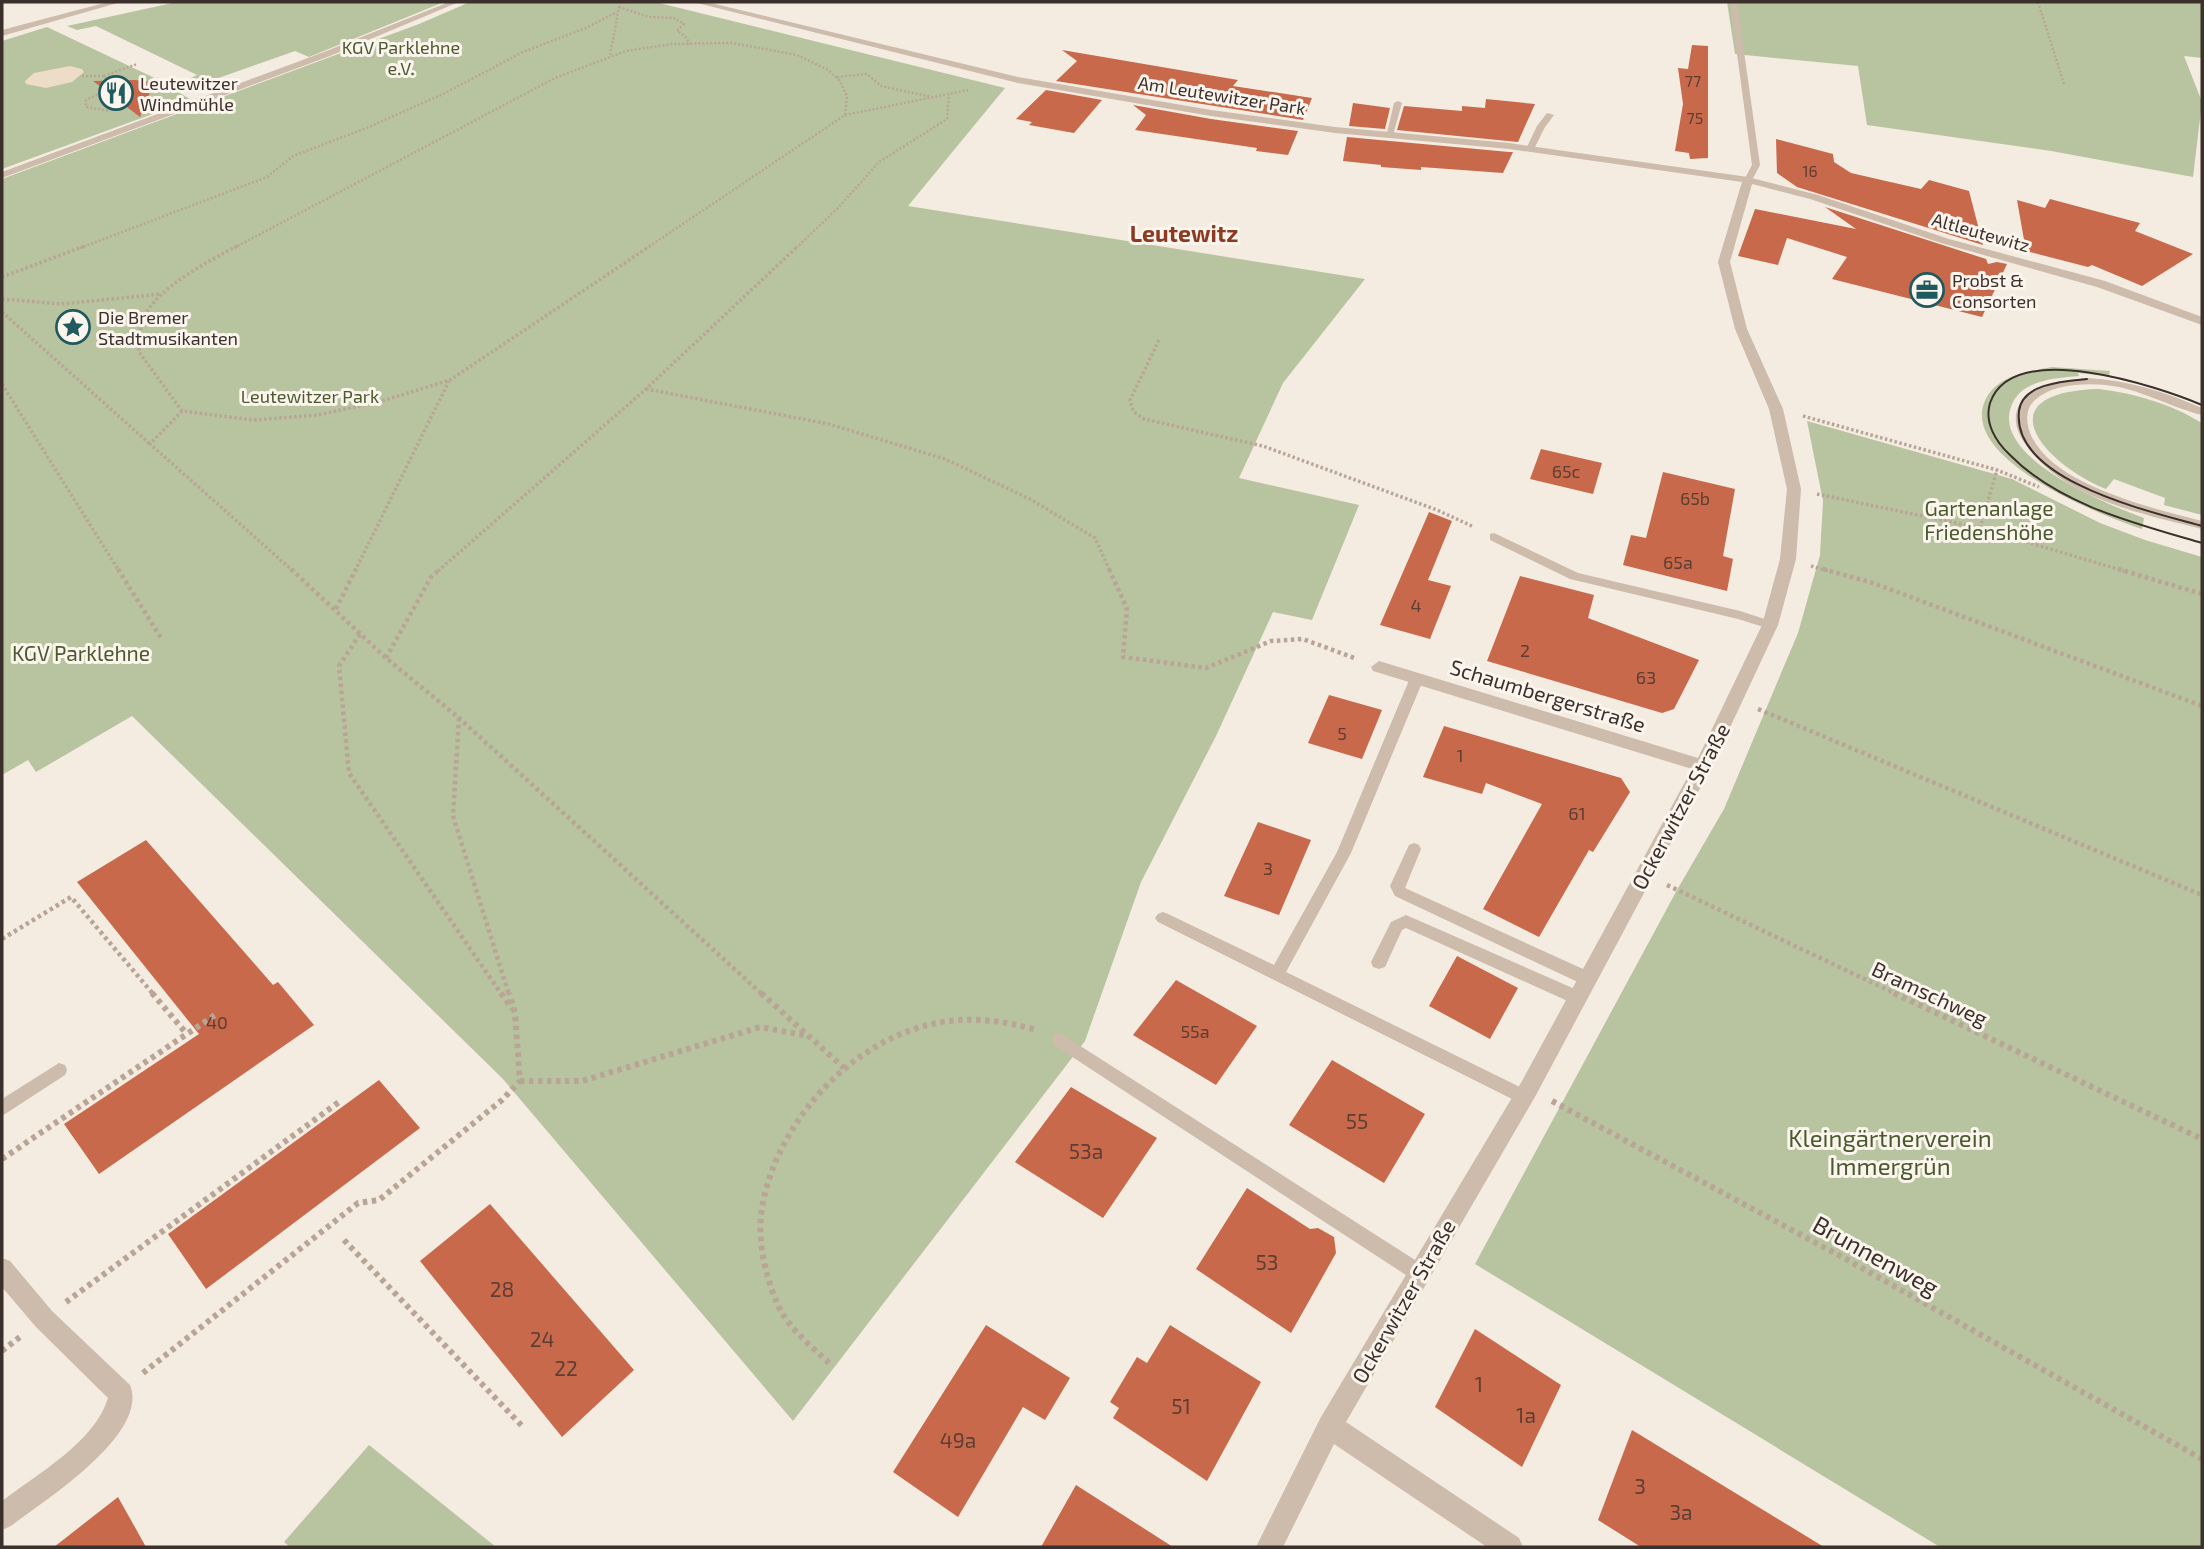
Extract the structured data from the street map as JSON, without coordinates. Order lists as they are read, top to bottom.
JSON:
{
  "streets": {
    "street": [
      "Am Leutewitzer Park",
      "Altleutewitz",
      "Schaumbergerstraße",
      "Ockerwitzer Straße"
    ],
    "path": ["Bramschweg", "Brunnenweg"]
  },
  "crossings": [
    ["Am Leutewitzer Park", "Altleutewitz"],
    ["Am Leutewitzer Park", "Ockerwitzer Straße"],
    ["Altleutewitz", "Ockerwitzer Straße"],
    ["Schaumbergerstraße", "Ockerwitzer Straße"],
    ["Ockerwitzer Straße", "Bramschweg"],
    ["Ockerwitzer Straße", "Brunnenweg"]
  ],
  "districts": ["Leutewitz"],
  "parks": [
    "KGV Parklehne e.V.",
    "Leutewitzer Park",
    "Gartenanlage Friedenshöhe",
    "KGV Parklehne",
    "Kleingärtnerverein Immergrün"
  ],
  "places": {
    "restaurant": ["Leutewitzer Windmühle"],
    "office": ["Probst & Consorten"],
    "place": ["Die Bremer Stadtmusikanten"]
  },
  "house_numbers": [
    "77",
    "75",
    "16",
    "65c",
    "65b",
    "65a",
    "4",
    "2",
    "63",
    "5",
    "1",
    "61",
    "3",
    "40",
    "55a",
    "55",
    "53a",
    "53",
    "28",
    "24",
    "22",
    "1",
    "51",
    "1a",
    "49a",
    "3",
    "3a"
  ]
}
